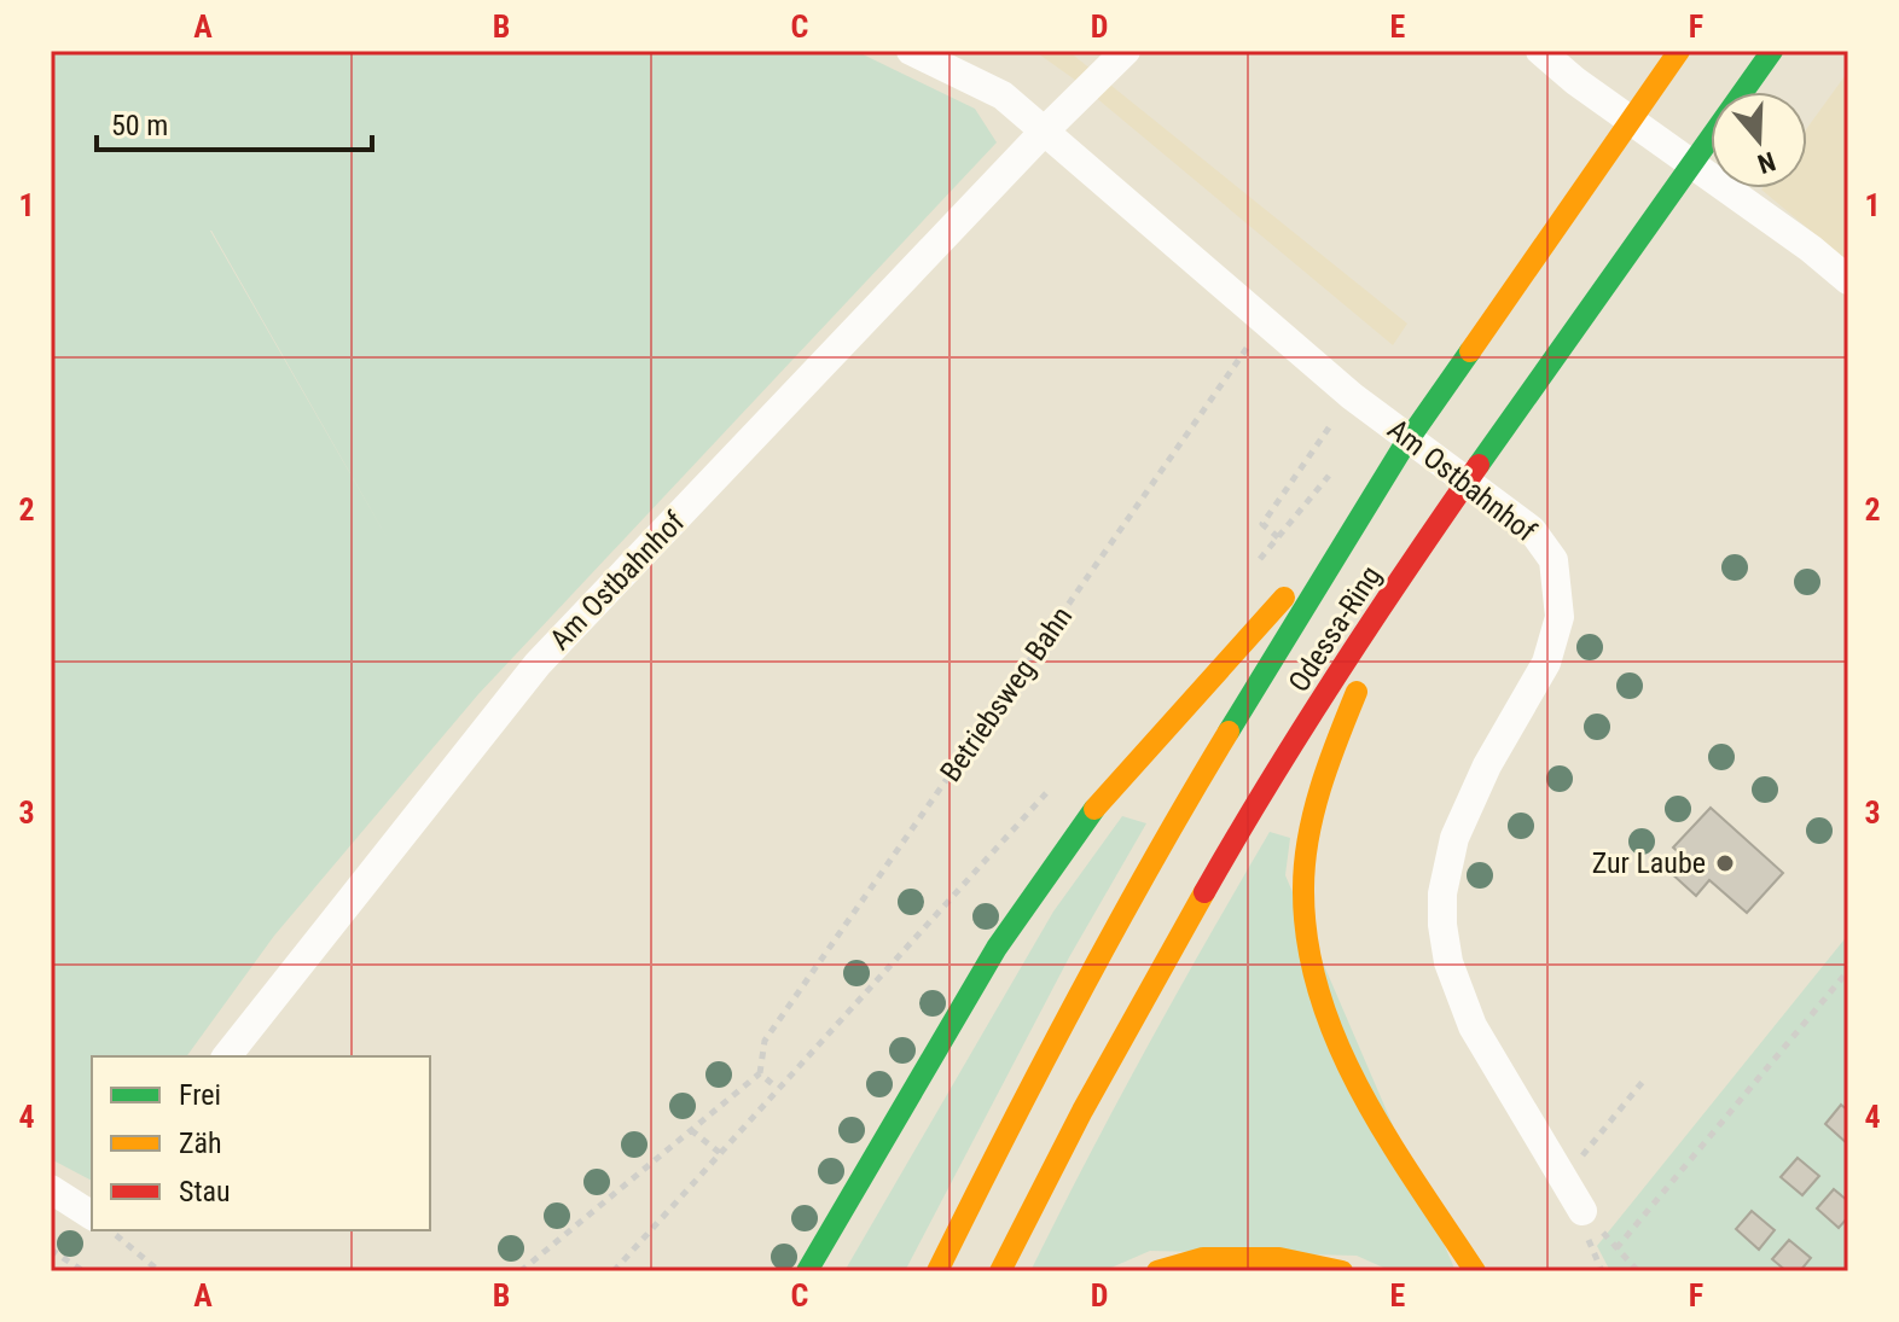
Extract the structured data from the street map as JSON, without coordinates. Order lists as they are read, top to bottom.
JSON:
{
  "streets": {
    "highway": ["Odessa-Ring"],
    "street": ["Am Ostbahnhof"],
    "path": ["Betriebsweg Bahn"]
  },
  "crossings": [
    ["Am Ostbahnhof", "Betriebsweg Bahn"]
  ],
  "places": ["Zur Laube"],
  "legend": ["Frei", "Zäh", "Stau"],
  "scale_bar": "50 m",
  "north": "bottom",
  "grid": {
    "columns": [
      "A",
      "B",
      "C",
      "D",
      "E",
      "F"
    ],
    "rows": [
      "1",
      "2",
      "3",
      "4"
    ]
  }
}
